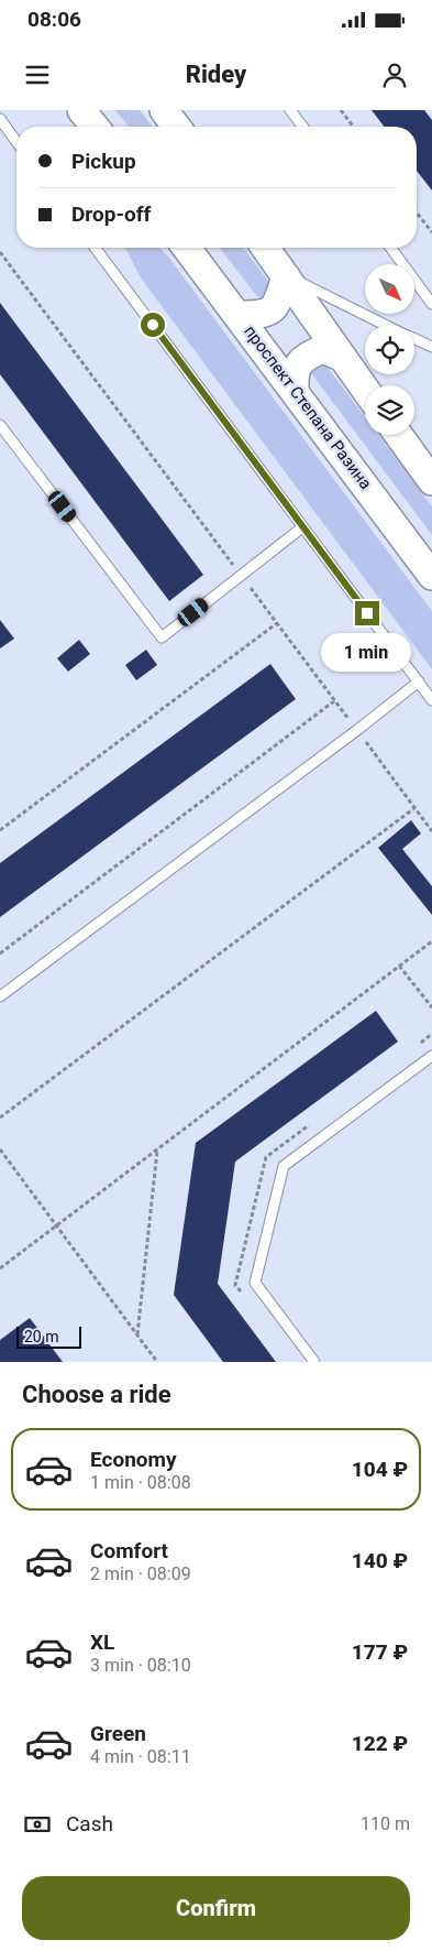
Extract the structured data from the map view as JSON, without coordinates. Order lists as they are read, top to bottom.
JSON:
{
  "streets": {
    "main road": ["проспект Степана Разина"]
  },
  "scale_bar": "20 m",
  "north": "bottom right",
  "page": {
    "status": "08:06",
    "header": "Ridey",
    "banner": ["Pickup", "Drop-off"],
    "bubble": "1 min",
    "scale": "20 m",
    "heading": "Choose a ride",
    "list": [
      {
        "name": "Economy",
        "note": "1 min · 08:08",
        "value": "104 ₽"
      },
      {
        "name": "Comfort",
        "note": "2 min · 08:09",
        "value": "140 ₽"
      },
      {
        "name": "XL",
        "note": "3 min · 08:10",
        "value": "177 ₽"
      },
      {
        "name": "Green",
        "note": "4 min · 08:11",
        "value": "122 ₽"
      }
    ],
    "pay": ["Cash", "110 m"],
    "buttons": "Confirm"
  }
}
